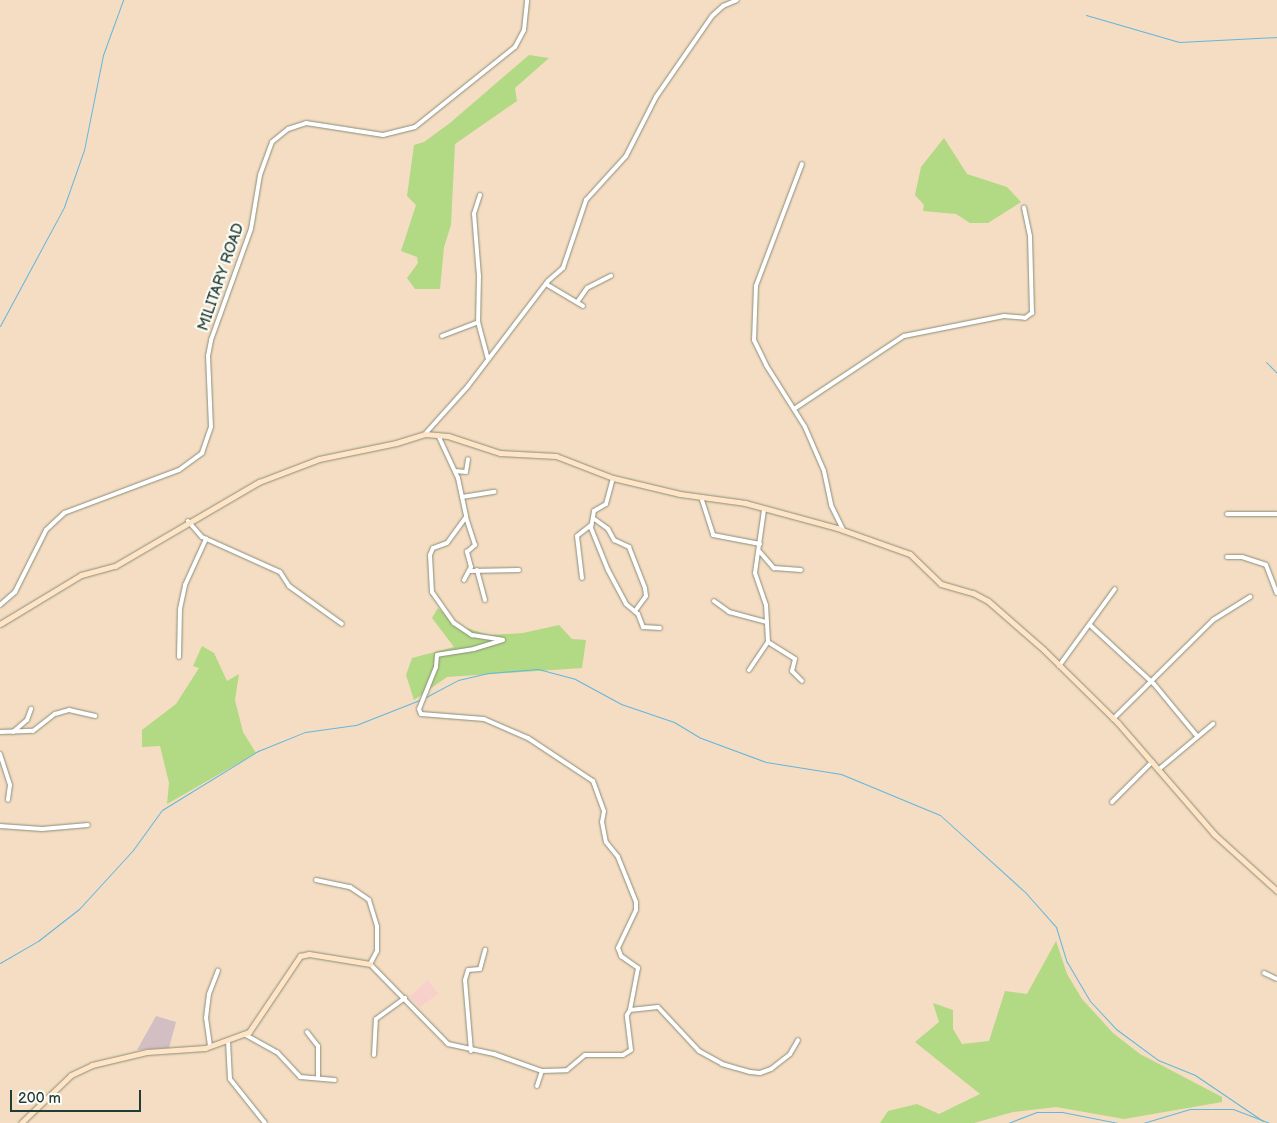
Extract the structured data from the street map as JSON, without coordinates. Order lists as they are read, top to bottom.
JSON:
{
  "streets": {
    "street": ["MILITARY ROAD"]
  },
  "scale_bar": "200 m"
}
